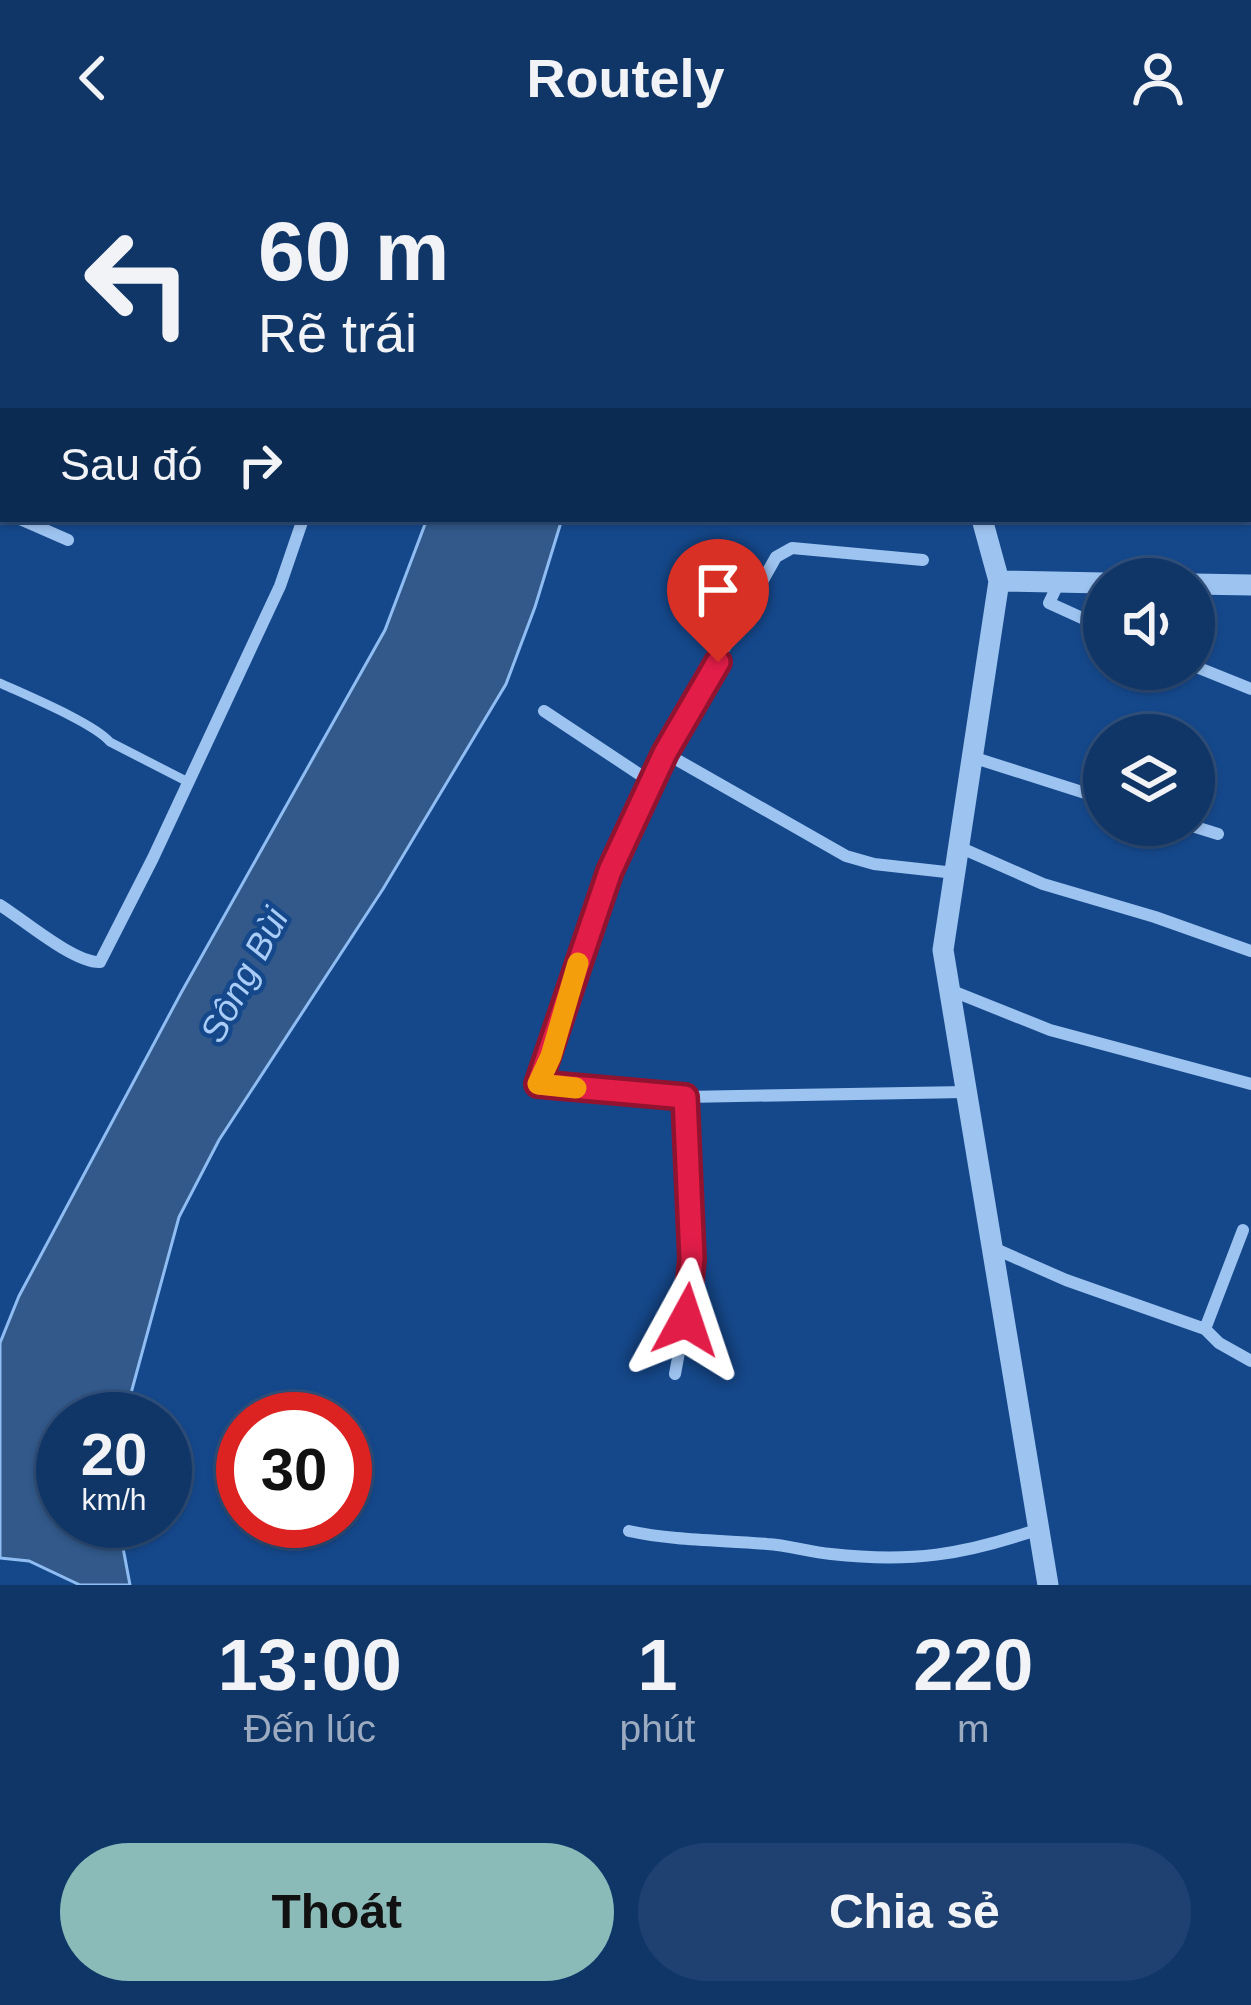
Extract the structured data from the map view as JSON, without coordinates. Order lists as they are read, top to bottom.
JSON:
{
  "water": ["Sông Bùi"],
  "page": {
    "header": "Routely",
    "turn": ["60 m", "Rẽ trái"],
    "then": "Sau đó",
    "speed": "20 km/h",
    "limit": "30",
    "eta": [
      "13:00",
      "Đến lúc",
      "1",
      "phút",
      "220",
      "m"
    ],
    "buttons": ["Thoát", "Chia sẻ"]
  }
}
